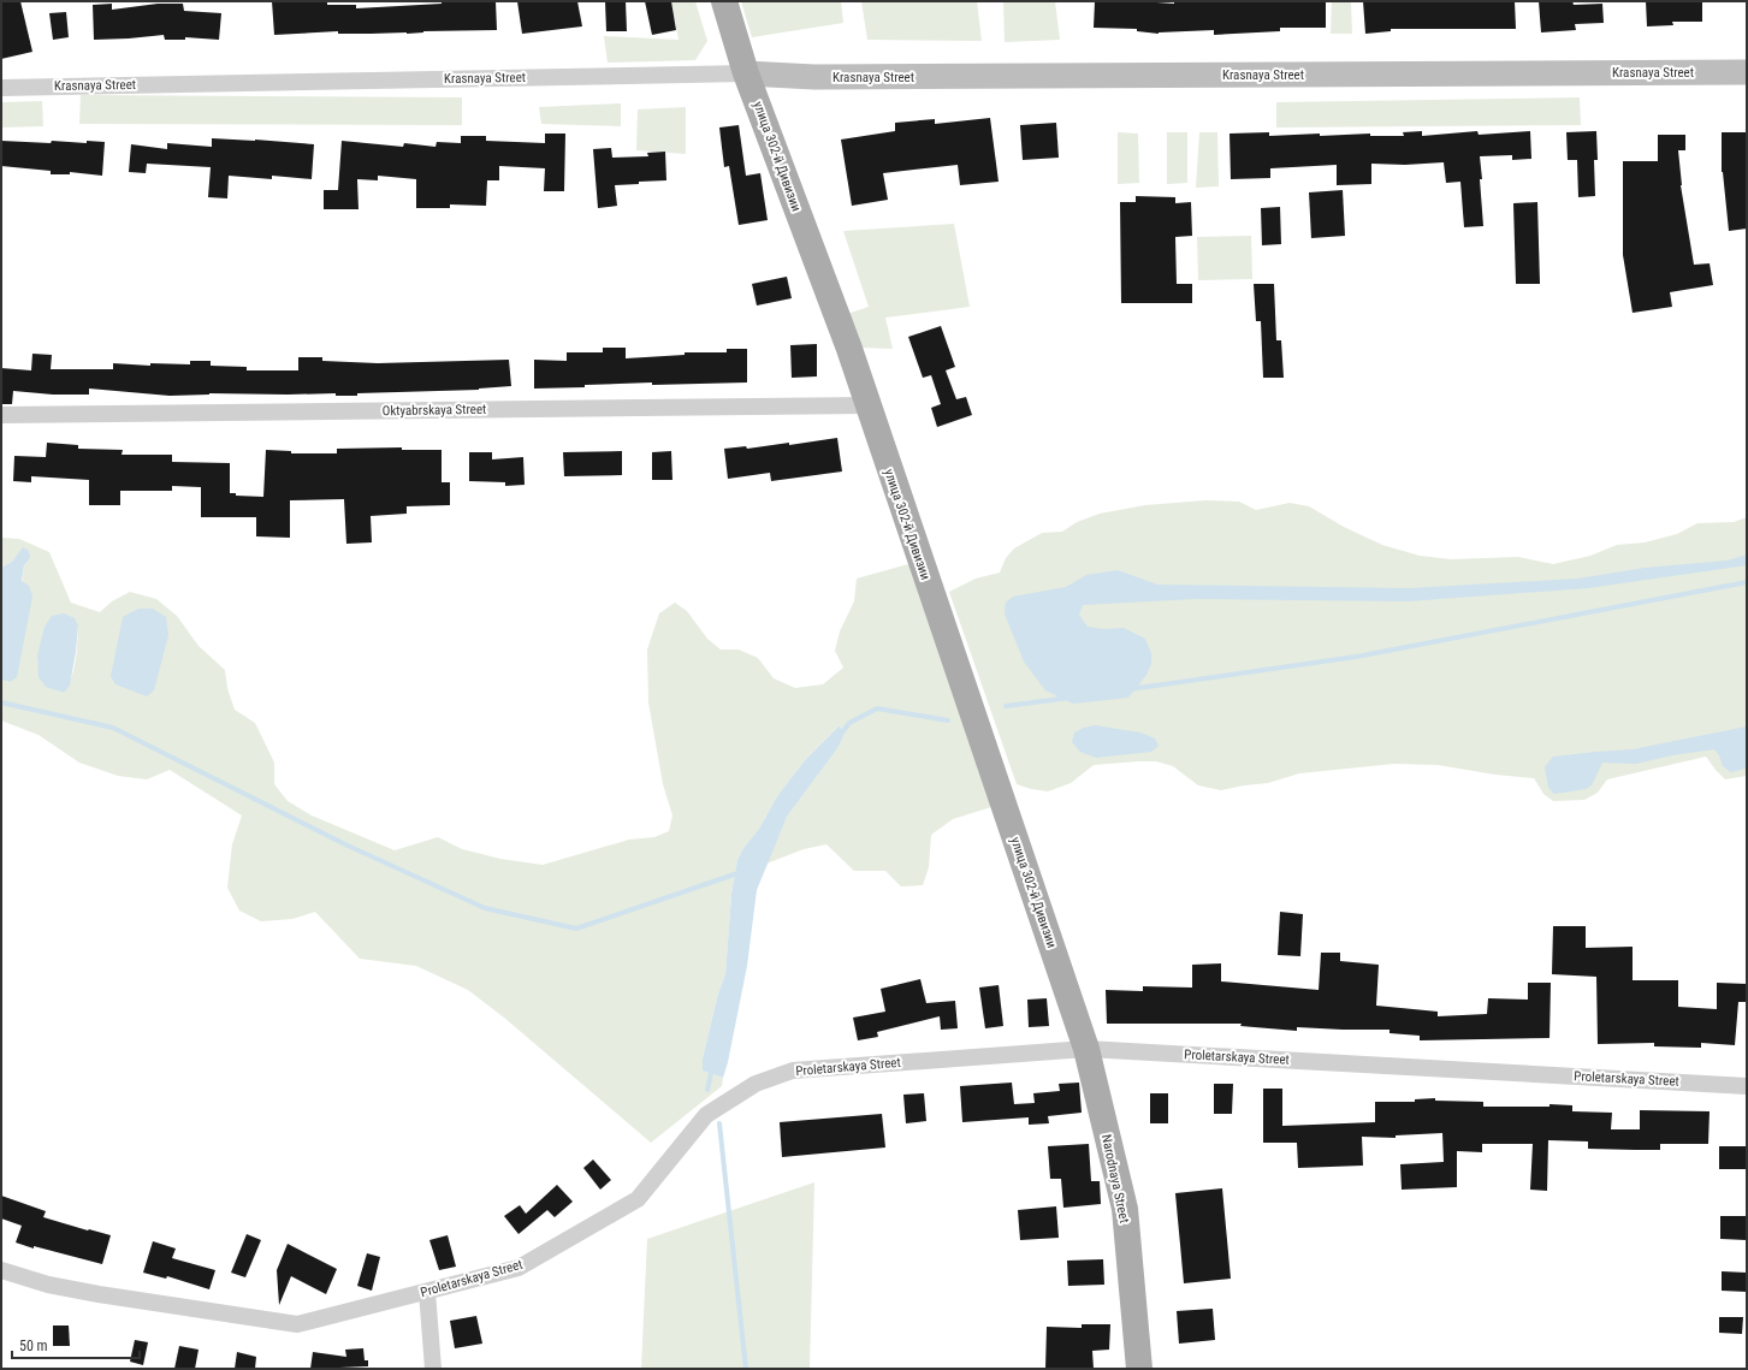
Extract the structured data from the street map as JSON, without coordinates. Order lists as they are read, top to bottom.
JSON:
{
  "streets": {
    "main road": ["улица 302-й Дивизии", "Narodnaya Street"],
    "street": ["Krasnaya Street", "Oktyabrskaya Street", "Proletarskaya Street"]
  },
  "crossings": [
    ["Krasnaya Street", "улица 302-й Дивизии"],
    ["улица 302-й Дивизии", "Oktyabrskaya Street"],
    ["улица 302-й Дивизии", "Proletarskaya Street"],
    ["улица 302-й Дивизии", "Narodnaya Street"],
    ["Proletarskaya Street", "Narodnaya Street"]
  ],
  "scale_bar": "50 m"
}
